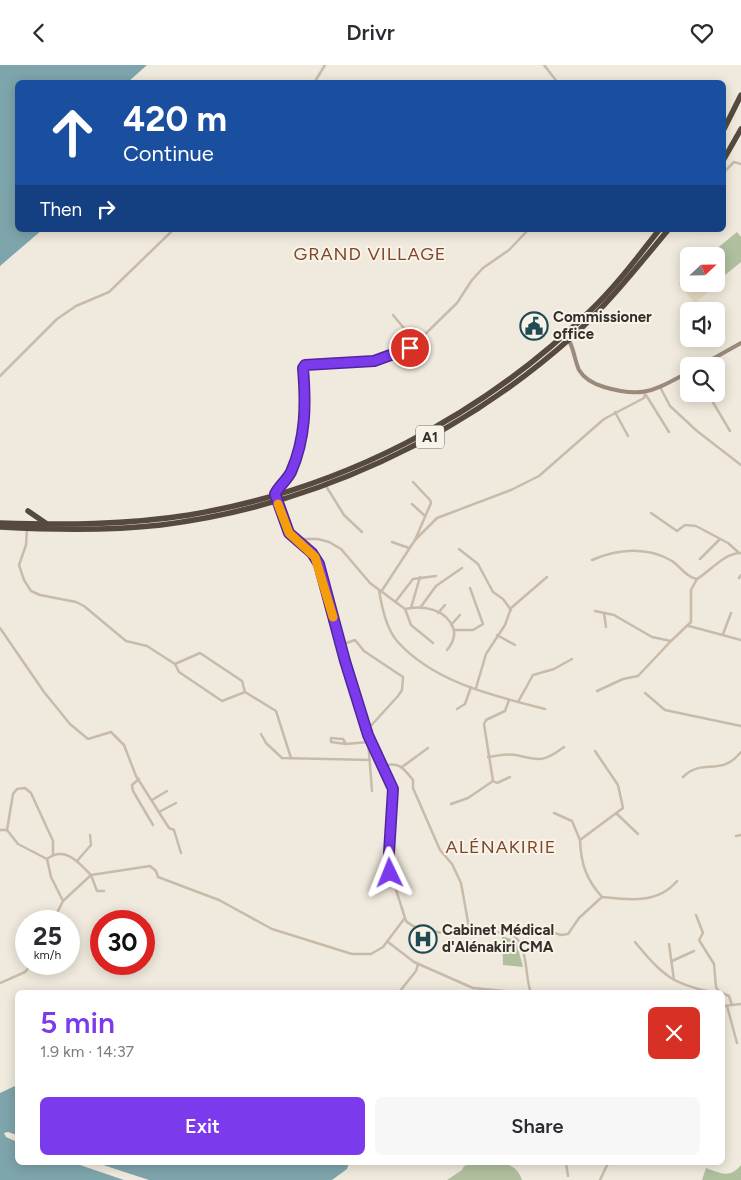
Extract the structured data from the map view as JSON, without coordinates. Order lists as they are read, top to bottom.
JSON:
{
  "streets": {
    "highway": ["A1"]
  },
  "districts": ["GRAND VILLAGE", "ALÉNAKIRIE"],
  "places": {
    "public building": ["Commissioner office"],
    "hospital": ["Cabinet Médical d'Alénakiri CMA"]
  },
  "north": "right",
  "page": {
    "header": "Drivr",
    "turn": ["420 m", "Continue"],
    "then": "Then",
    "speed": "25 km/h",
    "limit": "30",
    "heading": ["5 min", "1.9 km · 14:37"],
    "buttons": ["Exit", "Share"]
  }
}
